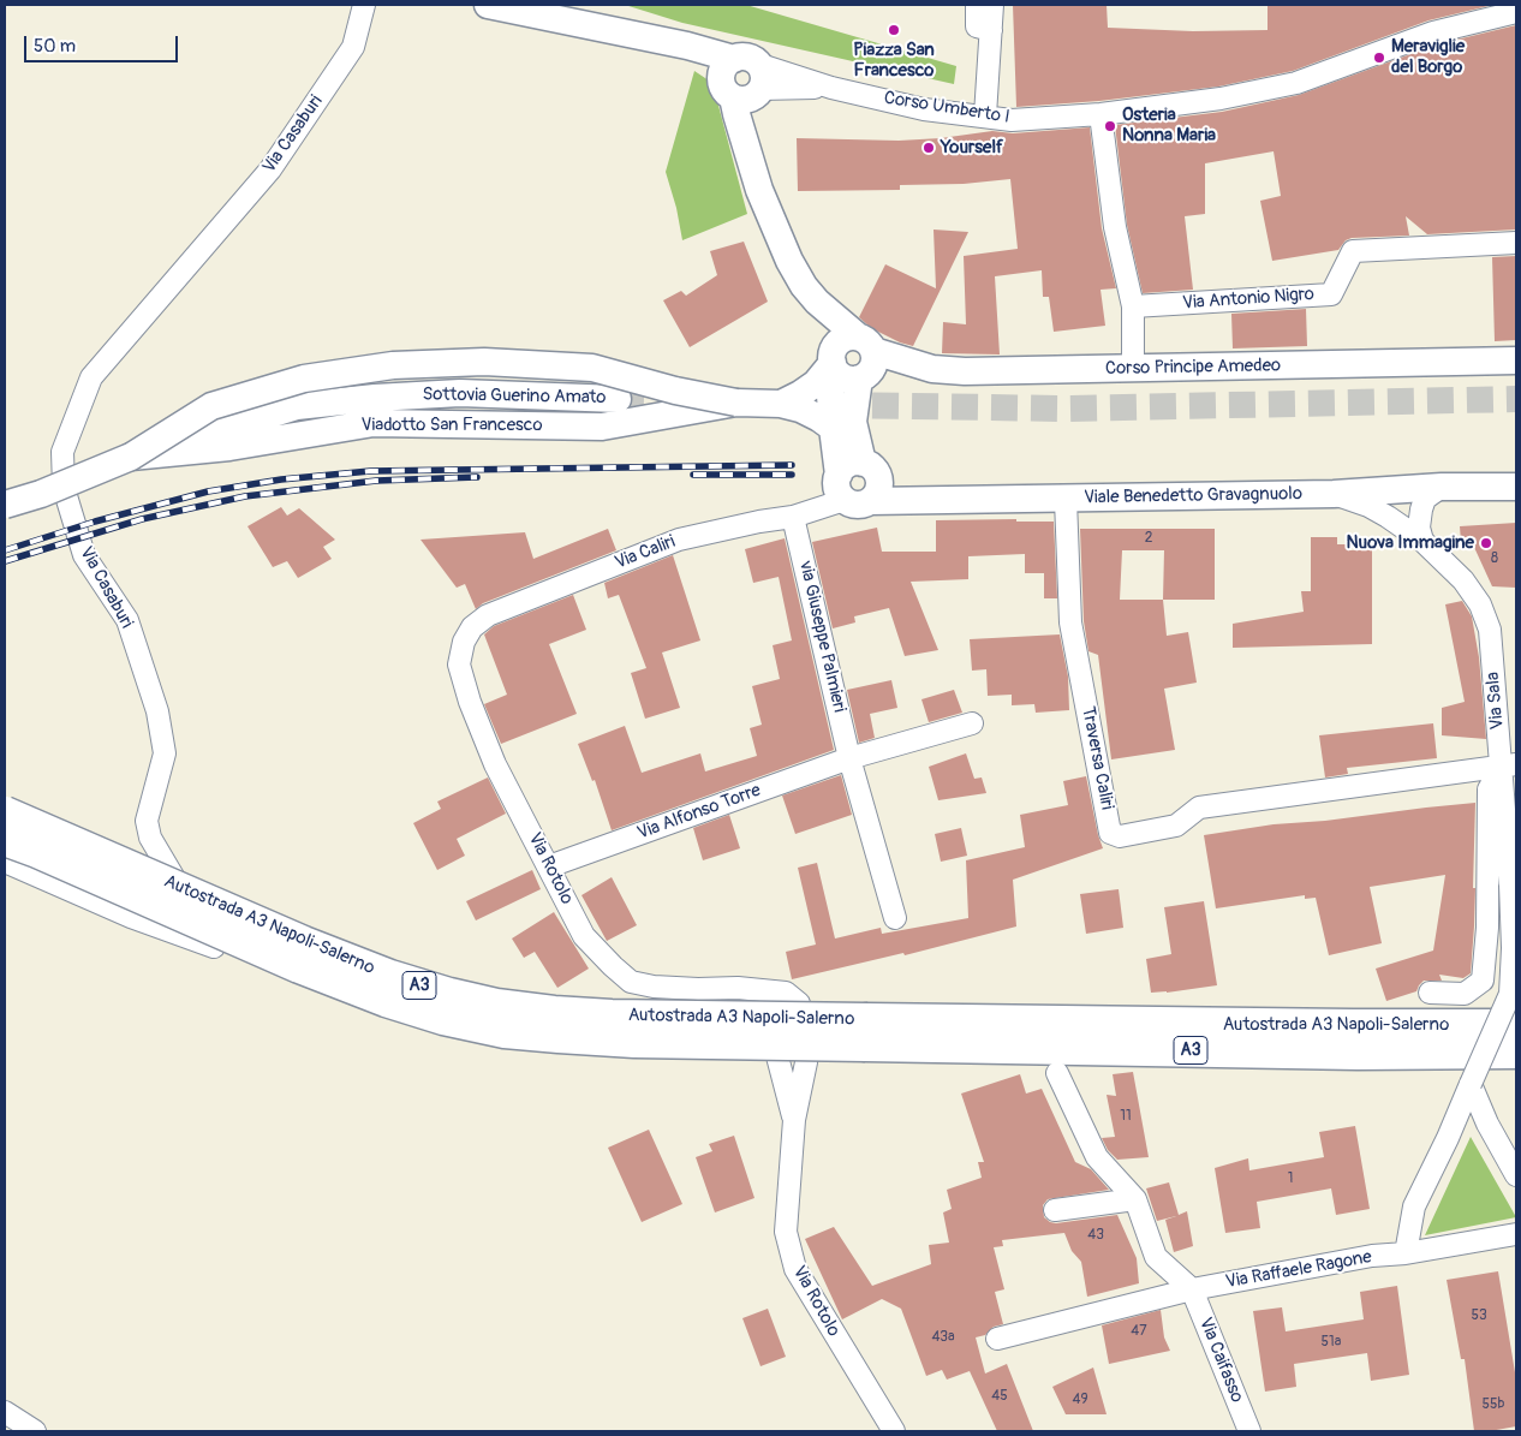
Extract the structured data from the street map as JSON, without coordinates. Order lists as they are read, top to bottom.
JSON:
{
  "streets": {
    "highway": ["Autostrada A3 Napoli-Salerno", "A3"],
    "main road": [
      "Corso Principe Amedeo",
      "Sottovia Guerino Amato",
      "Viadotto San Francesco",
      "Viale Benedetto Gravagnuolo",
      "Via Caliri"
    ],
    "street": [
      "Corso Umberto I",
      "Via Casaburi",
      "Via Antonio Nigro",
      "via Giuseppe Palmieri",
      "Via Sala",
      "Traversa Caliri",
      "Via Alfonso Torre",
      "Via Rotolo",
      "Via Raffaele Ragone",
      "Via Caifasso"
    ]
  },
  "crossings": [
    ["Corso Umberto I", "Corso Principe Amedeo"],
    ["Sottovia Guerino Amato", "Viadotto San Francesco"],
    ["Viale Benedetto Gravagnuolo", "Via Caliri"],
    ["Viale Benedetto Gravagnuolo", "Via Sala"],
    ["Viale Benedetto Gravagnuolo", "Traversa Caliri"],
    ["Via Caliri", "via Giuseppe Palmieri"],
    ["Via Caliri", "Via Rotolo"],
    ["via Giuseppe Palmieri", "Via Alfonso Torre"],
    ["Via Sala", "Traversa Caliri"],
    ["Via Alfonso Torre", "Via Rotolo"],
    ["Via Raffaele Ragone", "Via Caifasso"]
  ],
  "places": [
    "Piazza San Francesco",
    "Meraviglie del Borgo",
    "Osteria Nonna Maria",
    "Yourself",
    "Nuova Immagine"
  ],
  "house_numbers": [
    "2",
    "8",
    "11",
    "1",
    "43",
    "53",
    "47",
    "43a",
    "51a",
    "45",
    "49",
    "55b"
  ],
  "scale_bar": "50 m"
}
